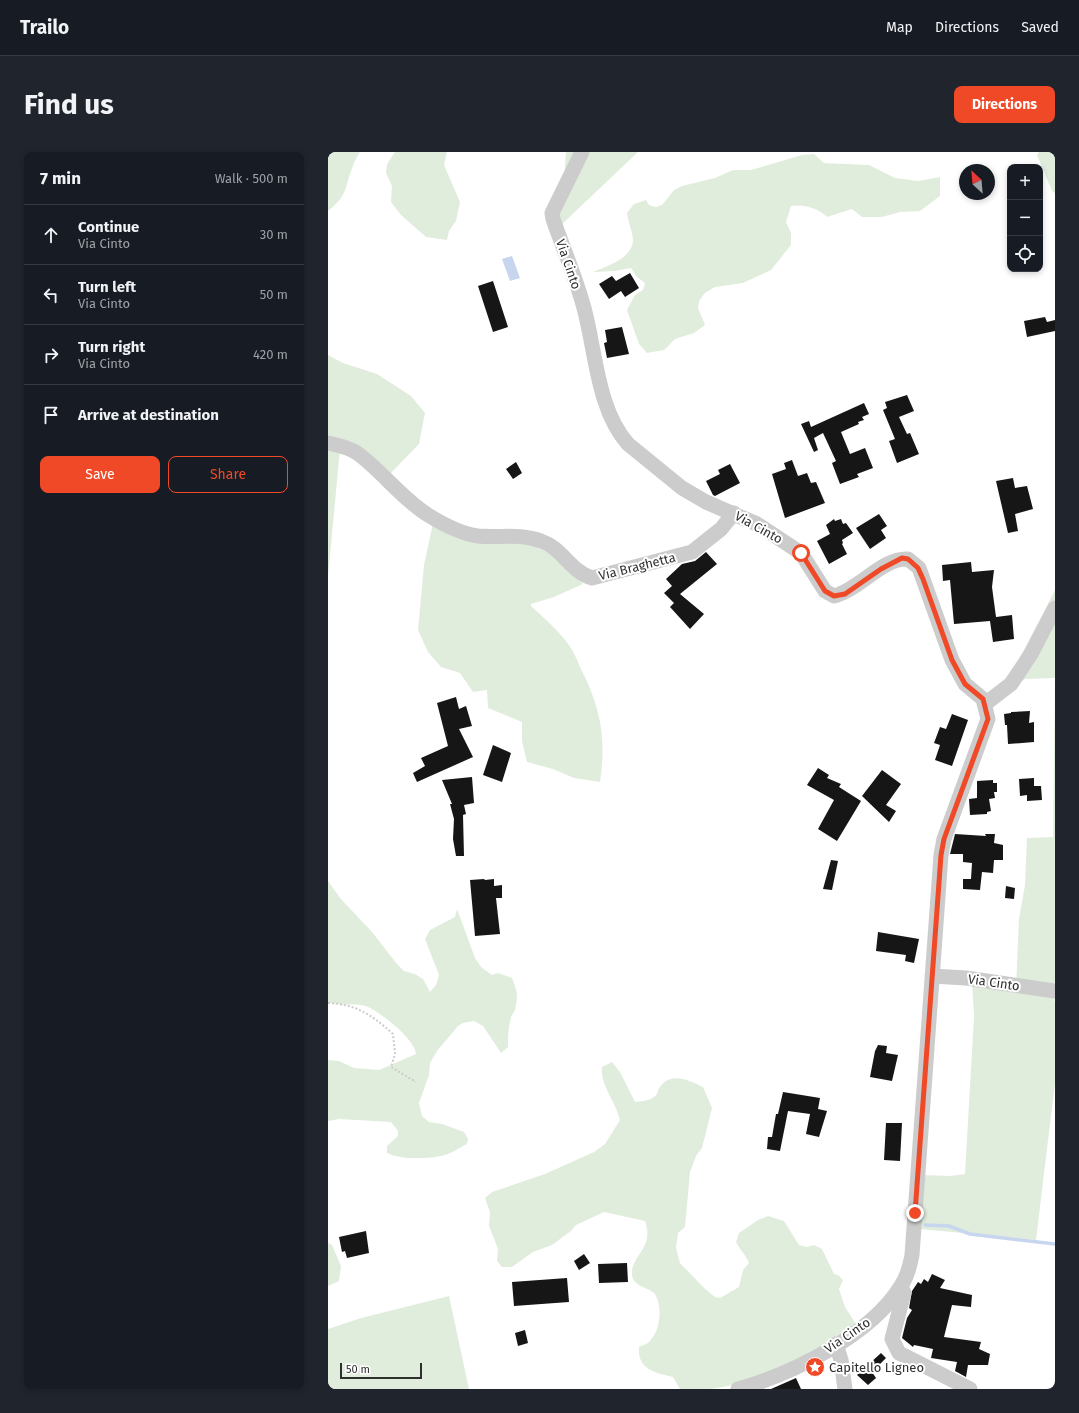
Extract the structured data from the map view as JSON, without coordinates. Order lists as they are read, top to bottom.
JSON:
{
  "streets": {
    "street": ["Via Cinto", "Via Braghetta"]
  },
  "crossings": [
    ["Via Cinto", "Via Braghetta"]
  ],
  "places": {
    "place": ["Capitello Ligneo"]
  },
  "scale_bar": "50 m",
  "north": "top left",
  "page": {
    "header": "Trailo",
    "nav": ["Map", "Directions", "Saved"],
    "buttons": [
      "Directions",
      ["Save", "Share"]
    ],
    "title": "Find us",
    "heading": ["7 min", "Walk · 500 m"],
    "map_buttons": ["+", "−"],
    "list": [
      ["Continue", "Via Cinto", "30 m"],
      ["Turn left", "Via Cinto", "50 m"],
      ["Turn right", "Via Cinto", "420 m"],
      "Arrive at destination"
    ],
    "scale": "50 m"
  }
}
